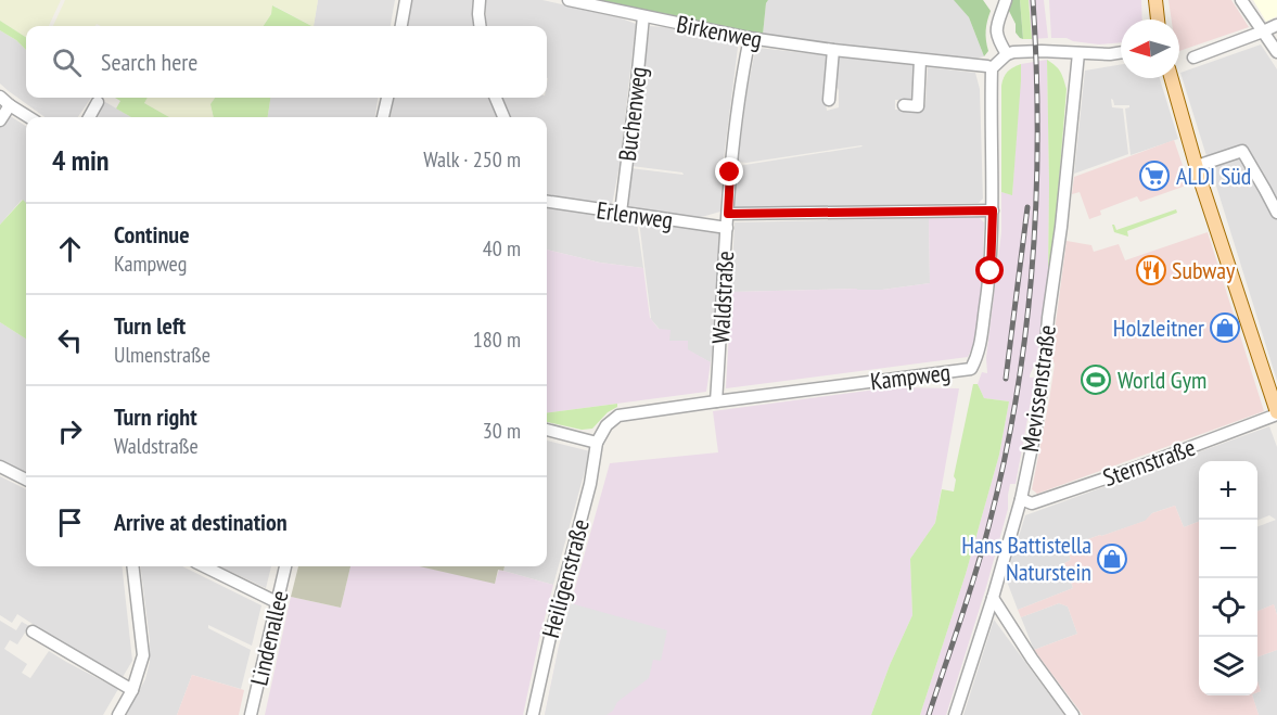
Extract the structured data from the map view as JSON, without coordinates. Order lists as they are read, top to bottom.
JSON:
{
  "streets": {
    "street": [
      "Birkenweg",
      "Buchenweg",
      "Erlenweg",
      "Waldstraße",
      "Kampweg",
      "Mevissenstraße",
      "Sternstraße",
      "Heiligenstraße",
      "Lindenallee"
    ]
  },
  "crossings": [
    ["Birkenweg", "Buchenweg"],
    ["Birkenweg", "Waldstraße"],
    ["Birkenweg", "Kampweg"],
    ["Buchenweg", "Erlenweg"],
    ["Erlenweg", "Waldstraße"],
    ["Waldstraße", "Kampweg"],
    ["Kampweg", "Heiligenstraße"],
    ["Mevissenstraße", "Sternstraße"]
  ],
  "places": {
    "supermarket": ["ALDI Süd"],
    "restaurant": ["Subway"],
    "shop": ["Holzleitner", "Hans Battistella Naturstein"],
    "sports": ["World Gym"]
  },
  "north": "left",
  "page": {
    "search": "Search here",
    "heading": ["4 min", "Walk · 250 m"],
    "list": [
      ["Continue", "Kampweg", "40 m"],
      ["Turn left", "Ulmenstraße", "180 m"],
      ["Turn right", "Waldstraße", "30 m"],
      "Arrive at destination"
    ],
    "map_buttons": ["+", "−"]
  }
}
